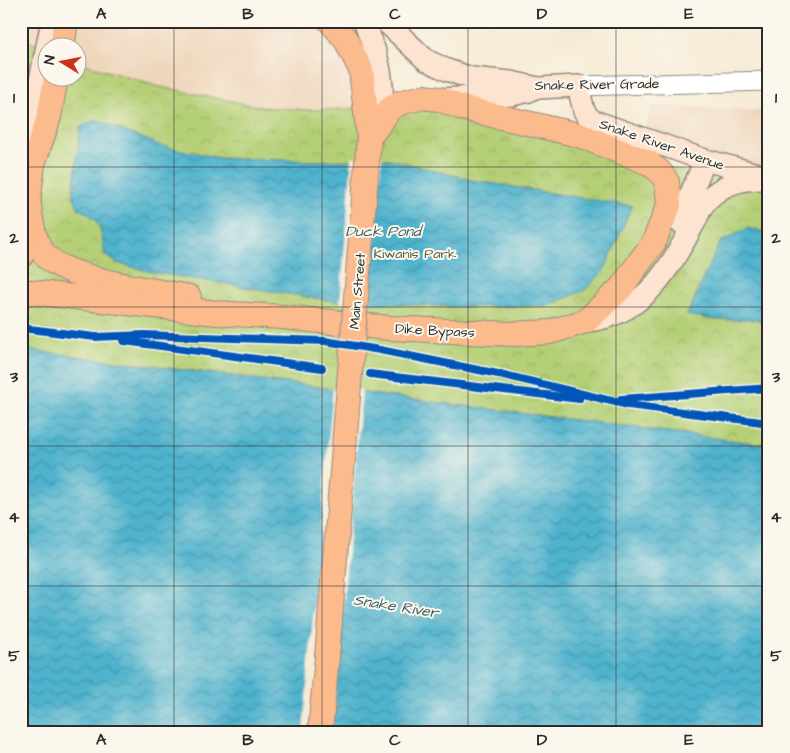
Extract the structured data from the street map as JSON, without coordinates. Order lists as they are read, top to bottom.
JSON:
{
  "streets": {
    "highway": ["Snake River Avenue", "Main Street", "Dike Bypass"],
    "main road": ["Snake River Grade"]
  },
  "crossings": [
    ["Snake River Grade", "Snake River Avenue"],
    ["Snake River Avenue", "Main Street"],
    ["Snake River Avenue", "Dike Bypass"]
  ],
  "water": ["Duck Pond", "Snake River"],
  "parks": ["Kiwanis Park"],
  "north": "left",
  "grid": {
    "columns": [
      "A",
      "B",
      "C",
      "D",
      "E"
    ],
    "rows": [
      "1",
      "2",
      "3",
      "4",
      "5"
    ]
  }
}
